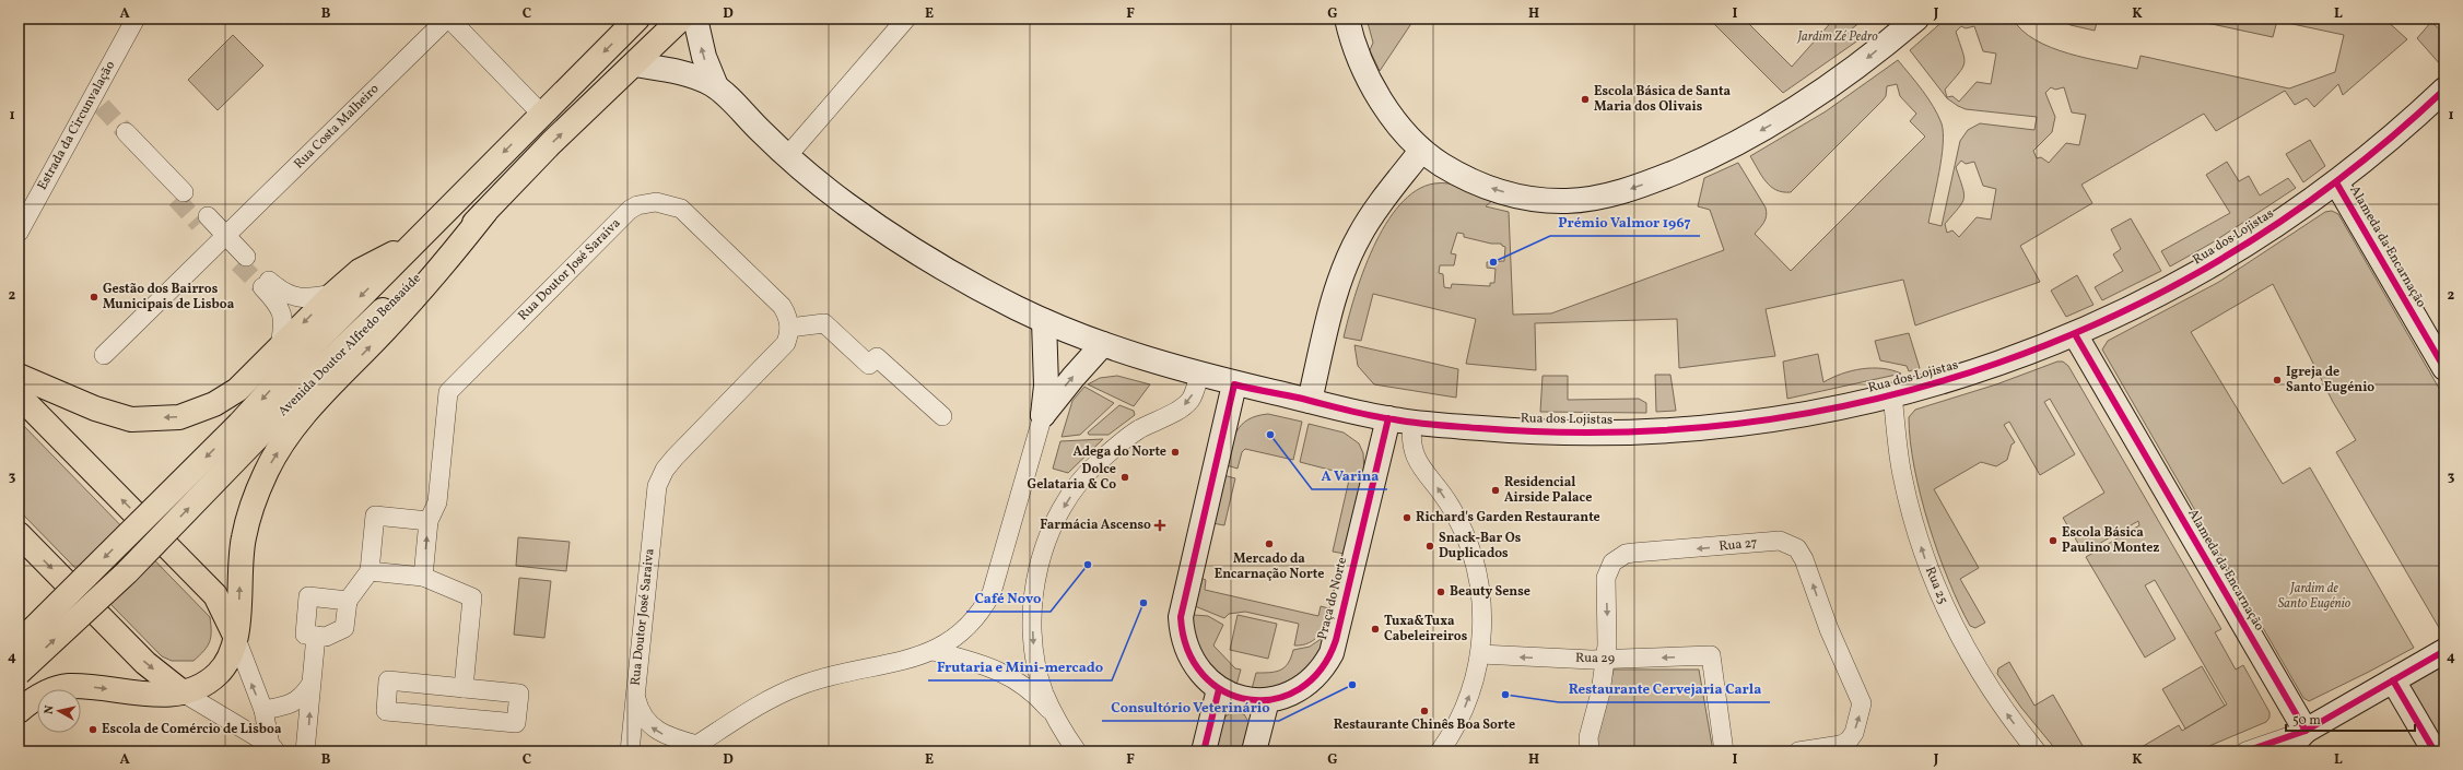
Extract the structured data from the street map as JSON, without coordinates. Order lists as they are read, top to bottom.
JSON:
{
  "streets": {
    "highway": ["Avenida Doutor Alfredo Bensaúde"],
    "street": [
      "Estrada da Circunvalação",
      "Rua Costa Malheiro",
      "Rua dos Lojistas",
      "Alameda da Encarnação",
      "Rua Doutor José Saraiva",
      "Rua 27",
      "Rua 25",
      "Praça do Norte",
      "Rua 29"
    ]
  },
  "crossings": [
    ["Rua Costa Malheiro", "Avenida Doutor Alfredo Bensaúde"],
    ["Rua dos Lojistas", "Alameda da Encarnação"],
    ["Rua dos Lojistas", "Rua 25"],
    ["Rua dos Lojistas", "Praça do Norte"],
    ["Rua 27", "Rua 29"]
  ],
  "one_way": ["Rua 25", "Rua 29"],
  "parks": ["Jardim Zé Pedro", "Jardim de Santo Eugénio"],
  "places": {
    "other": [
      "Escola Básica de Santa Maria dos Olivais",
      "Prémio Valmor 1967",
      "Gestão dos Bairros Municipais de Lisboa",
      "Igreja de Santo Eugénio",
      "A Varina",
      "Adega do Norte",
      "Dolce Gelataria & Co",
      "Residencial Airside Palace",
      "Richard's Garden Restaurante",
      "Escola Básica Paulino Montez",
      "Mercado da Encarnação Norte",
      "Snack-Bar Os Duplicados",
      "Café Novo",
      "Beauty Sense",
      "Frutaria e Mini-mercado",
      "Tuxa&Tuxa Cabeleireiros",
      "Consultório Veterinário",
      "Restaurante Cervejaria Carla",
      "Restaurante Chinês Boa Sorte",
      "Escola de Comércio de Lisboa"
    ],
    "health": ["Farmácia Ascenso"]
  },
  "scale_bar": "50 m",
  "north": "left",
  "grid": {
    "columns": [
      "A",
      "B",
      "C",
      "D",
      "E",
      "F",
      "G",
      "H",
      "I",
      "J",
      "K",
      "L"
    ],
    "rows": [
      "1",
      "2",
      "3",
      "4"
    ]
  }
}
